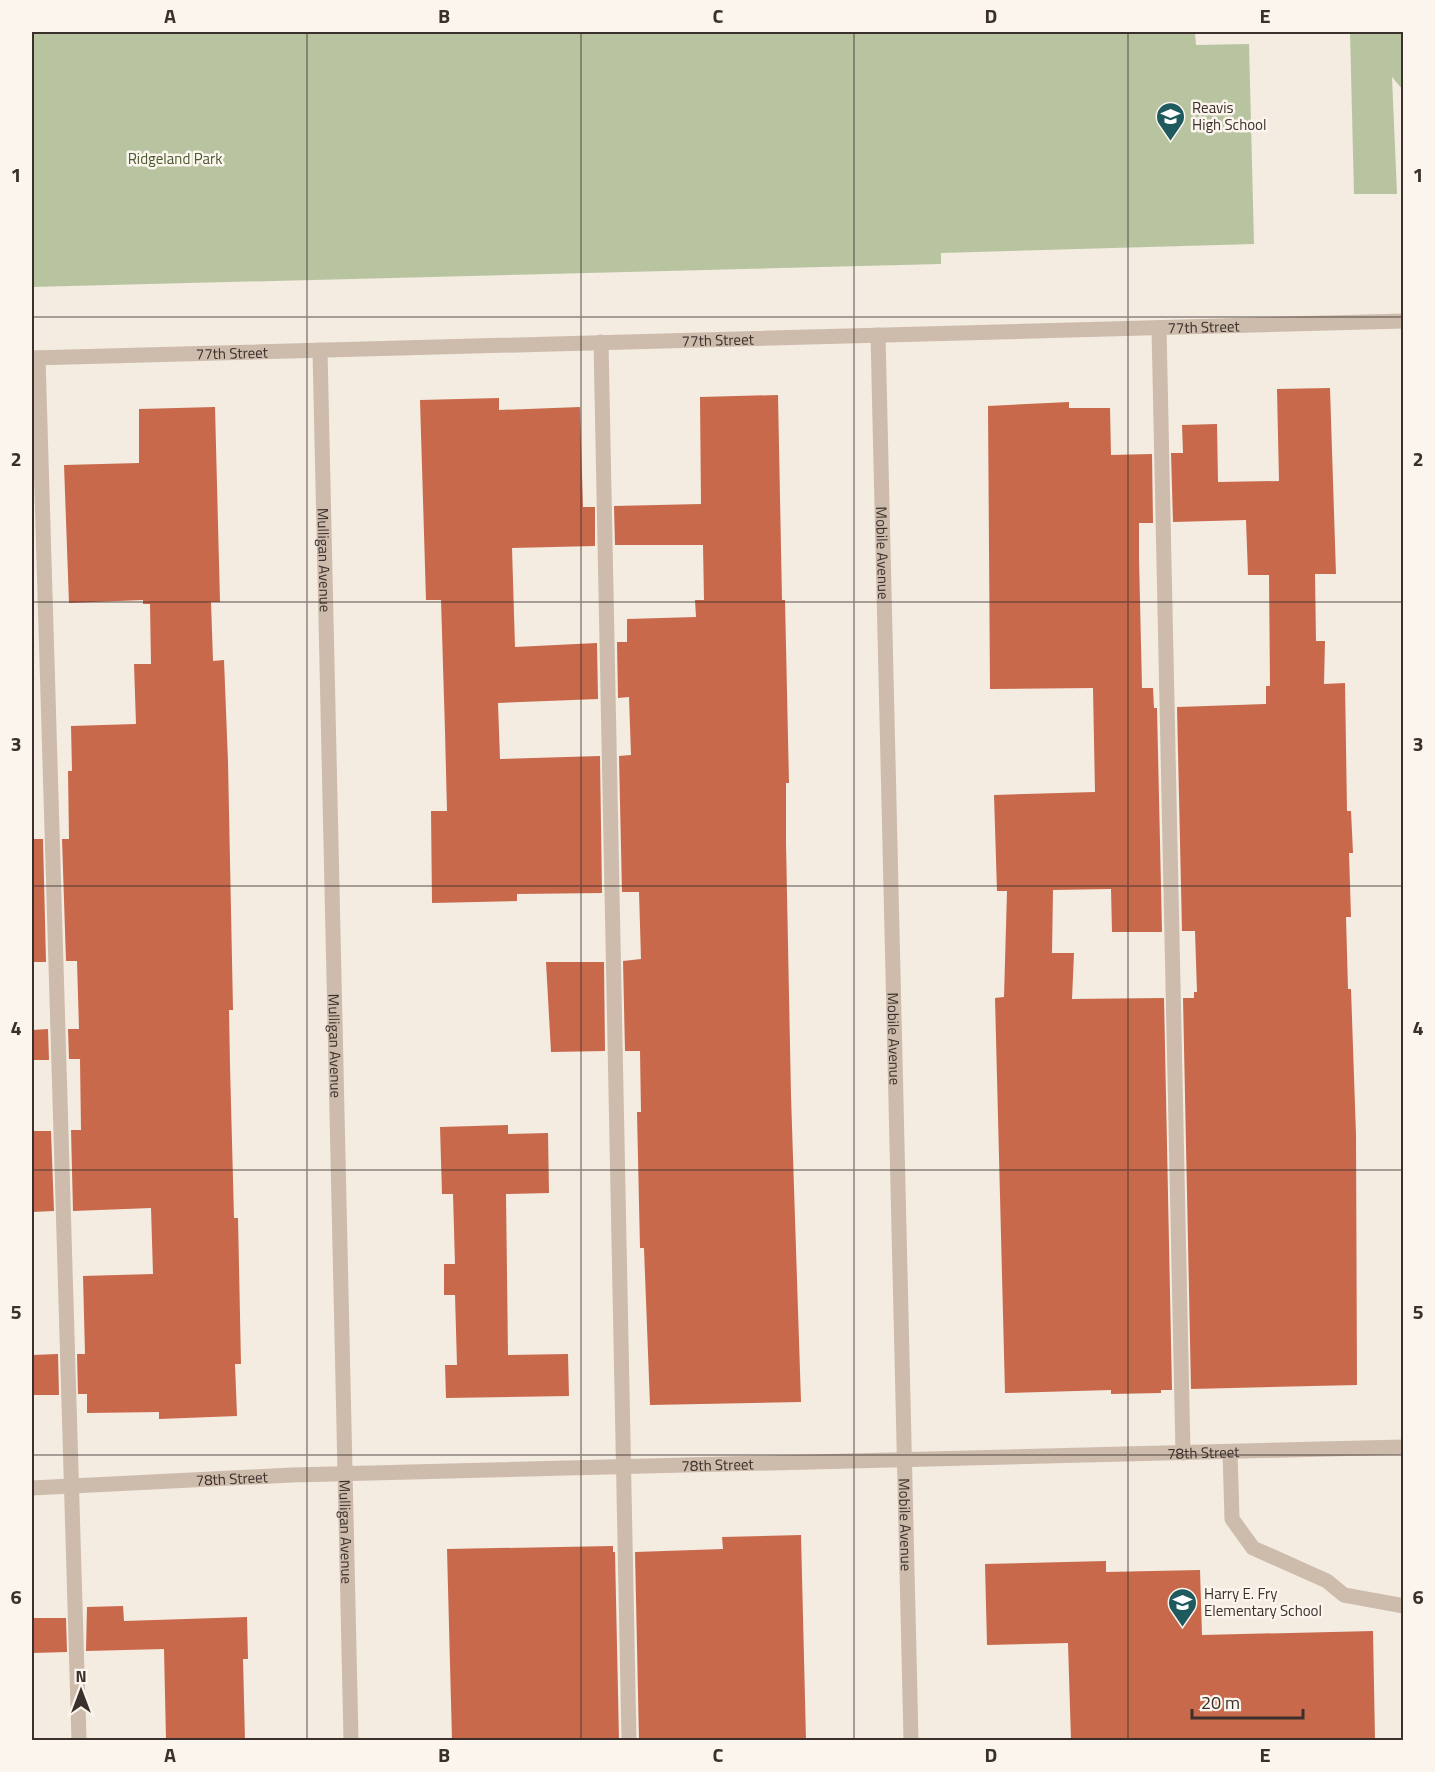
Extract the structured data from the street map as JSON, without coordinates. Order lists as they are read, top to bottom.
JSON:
{
  "streets": {
    "street": [
      "77th Street",
      "Mobile Avenue",
      "Mulligan Avenue",
      "78th Street"
    ]
  },
  "crossings": [
    ["77th Street", "Mobile Avenue"],
    ["77th Street", "Mulligan Avenue"],
    ["Mobile Avenue", "78th Street"],
    ["Mulligan Avenue", "78th Street"]
  ],
  "parks": ["Ridgeland Park"],
  "places": {
    "school or university": ["Reavis High School", "Harry E. Fry Elementary School"]
  },
  "scale_bar": "20 m",
  "north": "top",
  "grid": {
    "columns": [
      "A",
      "B",
      "C",
      "D",
      "E"
    ],
    "rows": [
      "1",
      "2",
      "3",
      "4",
      "5",
      "6"
    ]
  }
}
